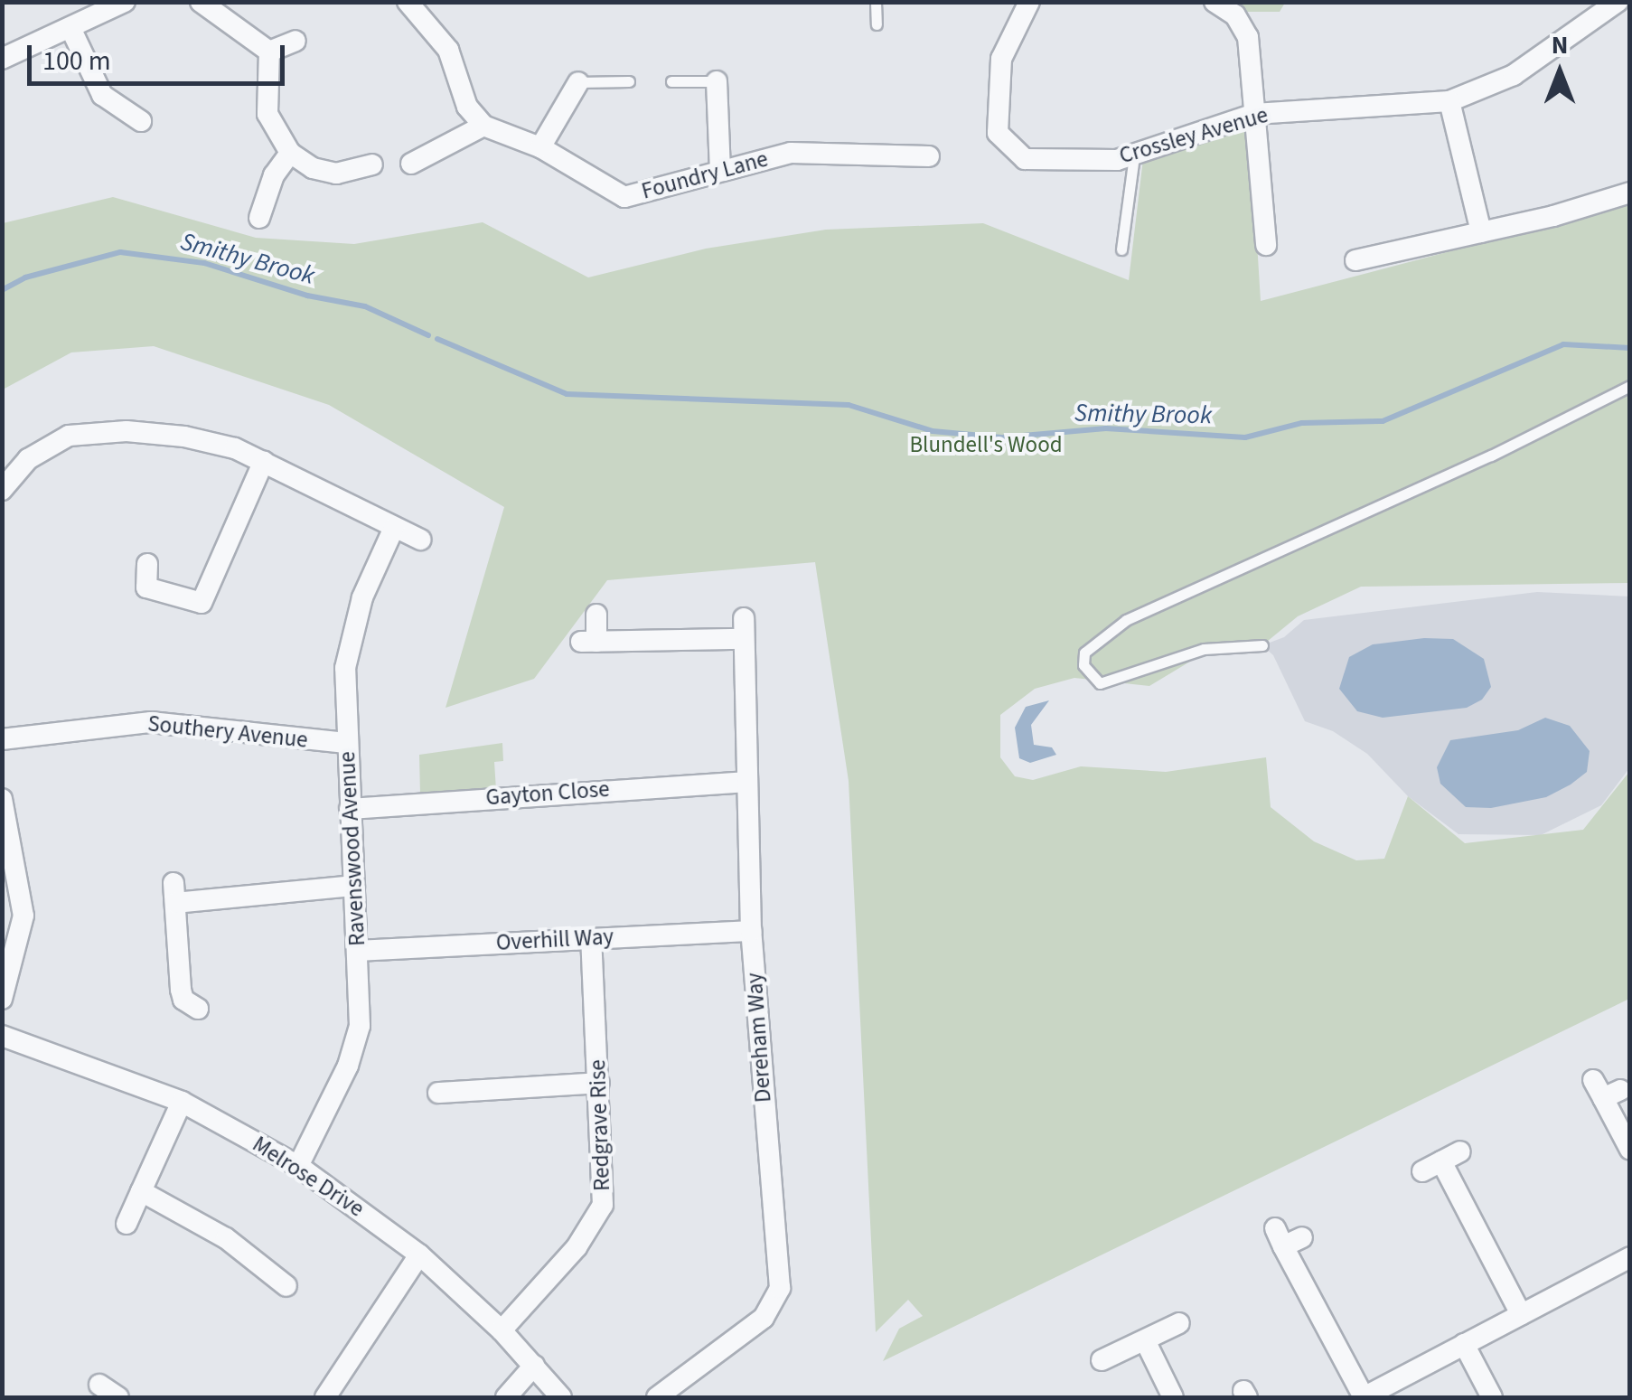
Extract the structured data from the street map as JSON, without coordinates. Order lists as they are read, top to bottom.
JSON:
{
  "streets": {
    "street": [
      "Crossley Avenue",
      "Foundry Lane",
      "Southery Avenue",
      "Gayton Close",
      "Ravenswood Avenue",
      "Overhill Way",
      "Dereham Way",
      "Redgrave Rise",
      "Melrose Drive"
    ]
  },
  "crossings": [
    ["Southery Avenue", "Ravenswood Avenue"],
    ["Gayton Close", "Ravenswood Avenue"],
    ["Gayton Close", "Dereham Way"],
    ["Ravenswood Avenue", "Overhill Way"],
    ["Ravenswood Avenue", "Melrose Drive"],
    ["Overhill Way", "Dereham Way"],
    ["Overhill Way", "Redgrave Rise"],
    ["Redgrave Rise", "Melrose Drive"]
  ],
  "water": ["Smithy Brook"],
  "parks": ["Blundell's Wood"],
  "scale_bar": "100 m",
  "north": "top"
}
